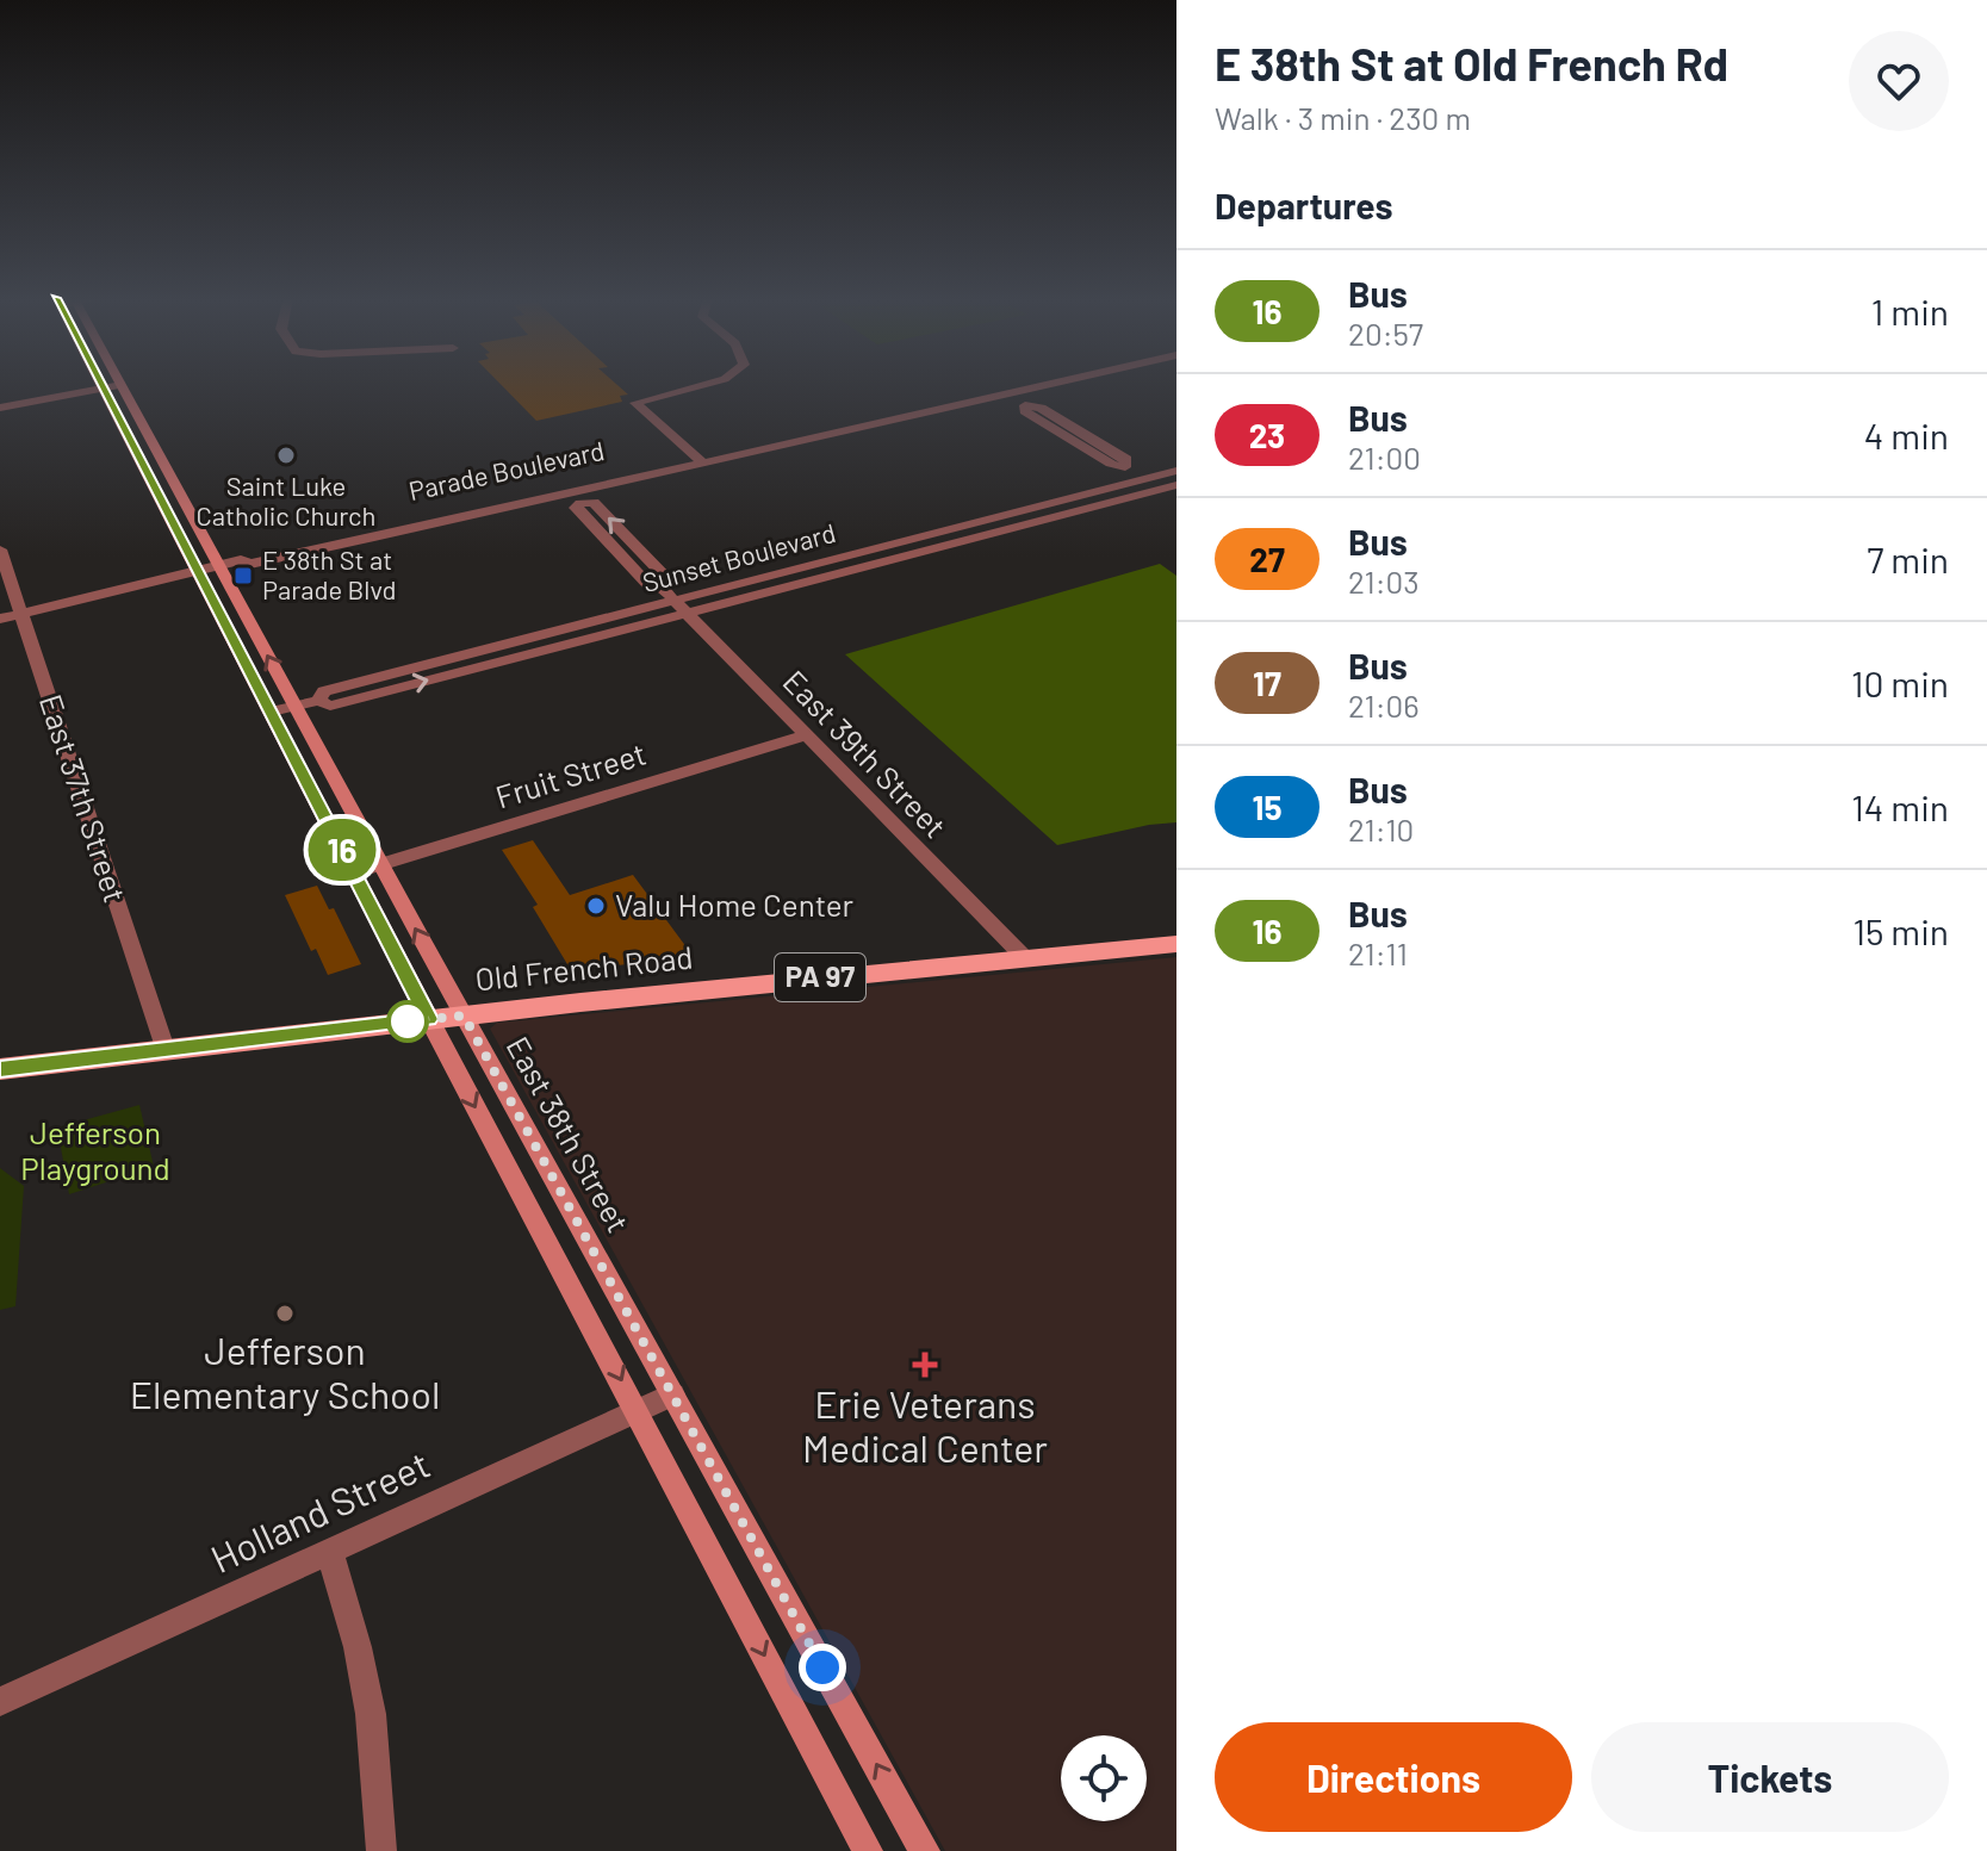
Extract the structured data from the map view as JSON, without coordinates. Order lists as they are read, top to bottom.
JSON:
{
  "streets": {
    "main road": ["Old French Road", "PA 97", "East 38th Street"],
    "street": [
      "Parade Boulevard",
      "Sunset Boulevard",
      "East 39th Street",
      "Fruit Street",
      "East 37th Street",
      "Holland Street"
    ]
  },
  "crossings": [
    ["Parade Boulevard", "East 39th Street"],
    ["Parade Boulevard", "East 37th Street"],
    ["Parade Boulevard", "East 38th Street"],
    ["Sunset Boulevard", "East 39th Street"],
    ["Sunset Boulevard", "East 38th Street"],
    ["East 39th Street", "Fruit Street"],
    ["East 39th Street", "Old French Road"],
    ["Fruit Street", "East 38th Street"],
    ["East 37th Street", "Old French Road"],
    ["Old French Road", "East 38th Street"],
    ["East 38th Street", "Holland Street"]
  ],
  "parks": ["Jefferson Playground"],
  "places": {
    "other": ["Saint Luke Catholic Church", "Valu Home Center", "Jefferson Elementary School"],
    "transit": ["E 38th St at Parade Blvd"],
    "health": ["Erie Veterans Medical Center"]
  },
  "lines": ["bus line 16"],
  "page": {
    "on_map": "16",
    "heading": [
      ["E 38th St at Old French Rd", "Walk · 3 min · 230 m"],
      "Departures"
    ],
    "list": [
      {
        "mark": "16",
        "name": "Bus",
        "note": "20:57",
        "value": "1 min"
      },
      {
        "mark": "23",
        "name": "Bus",
        "note": "21:00",
        "value": "4 min"
      },
      {
        "mark": "27",
        "name": "Bus",
        "note": "21:03",
        "value": "7 min"
      },
      {
        "mark": "17",
        "name": "Bus",
        "note": "21:06",
        "value": "10 min"
      },
      {
        "mark": "15",
        "name": "Bus",
        "note": "21:10",
        "value": "14 min"
      },
      {
        "mark": "16",
        "name": "Bus",
        "note": "21:11",
        "value": "15 min"
      }
    ],
    "buttons": ["Directions", "Tickets"]
  }
}
